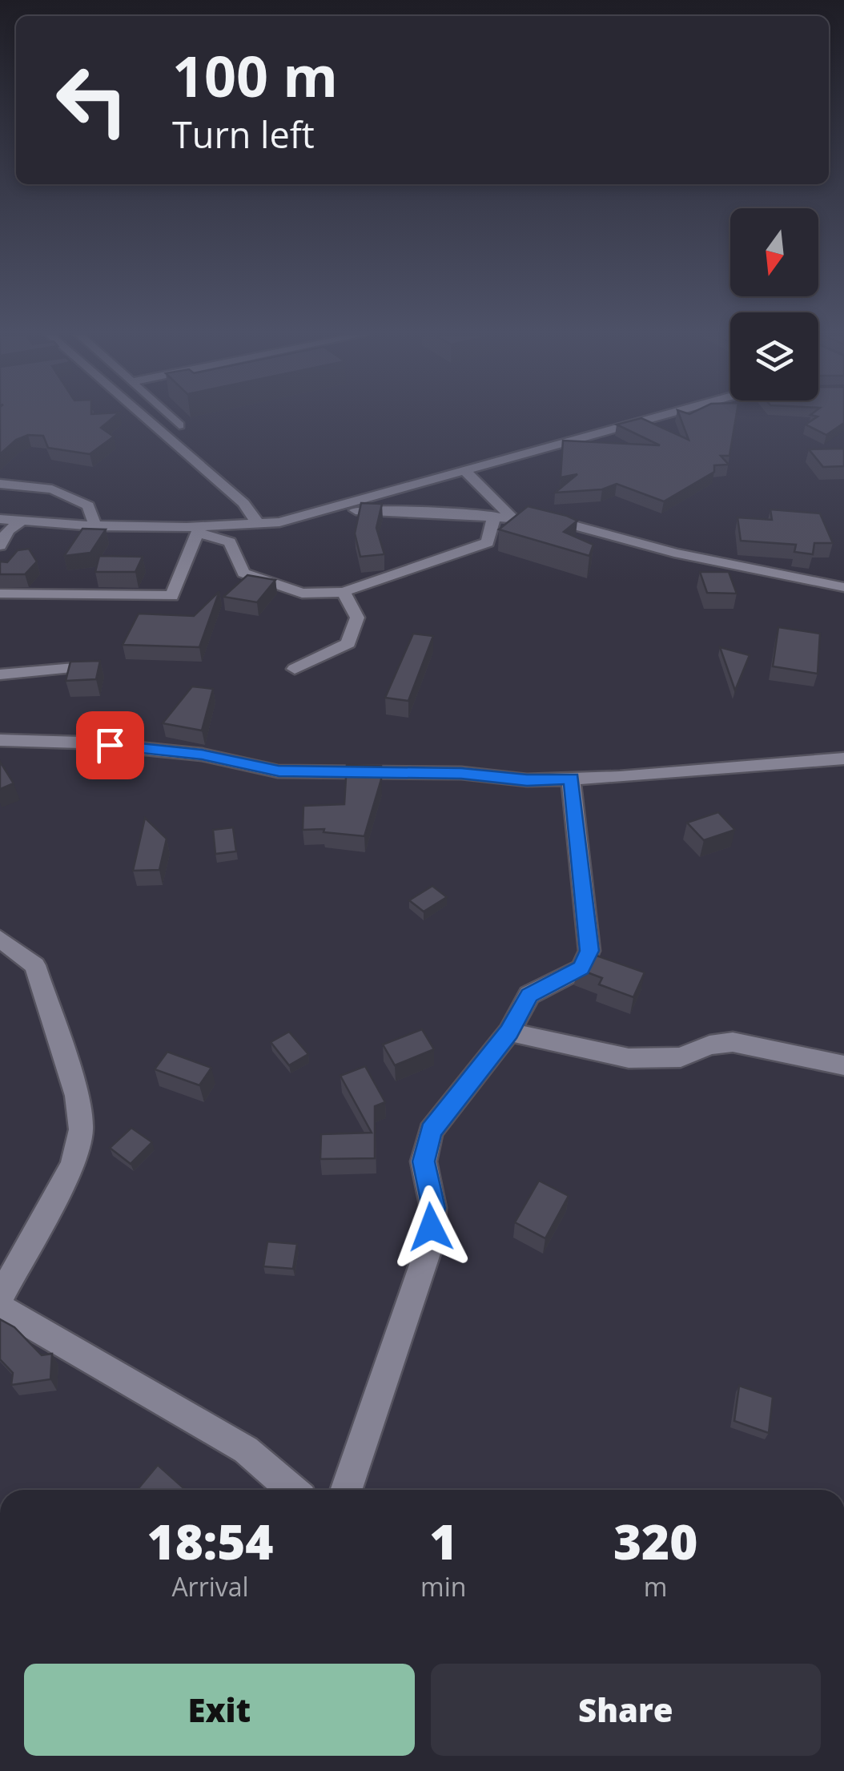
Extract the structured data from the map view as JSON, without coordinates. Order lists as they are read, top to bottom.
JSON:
{
  "north": "bottom",
  "page": {
    "turn": ["100 m", "Turn left"],
    "eta": [
      "18:54",
      "Arrival",
      "1",
      "min",
      "320",
      "m"
    ],
    "buttons": ["Exit", "Share"]
  }
}
